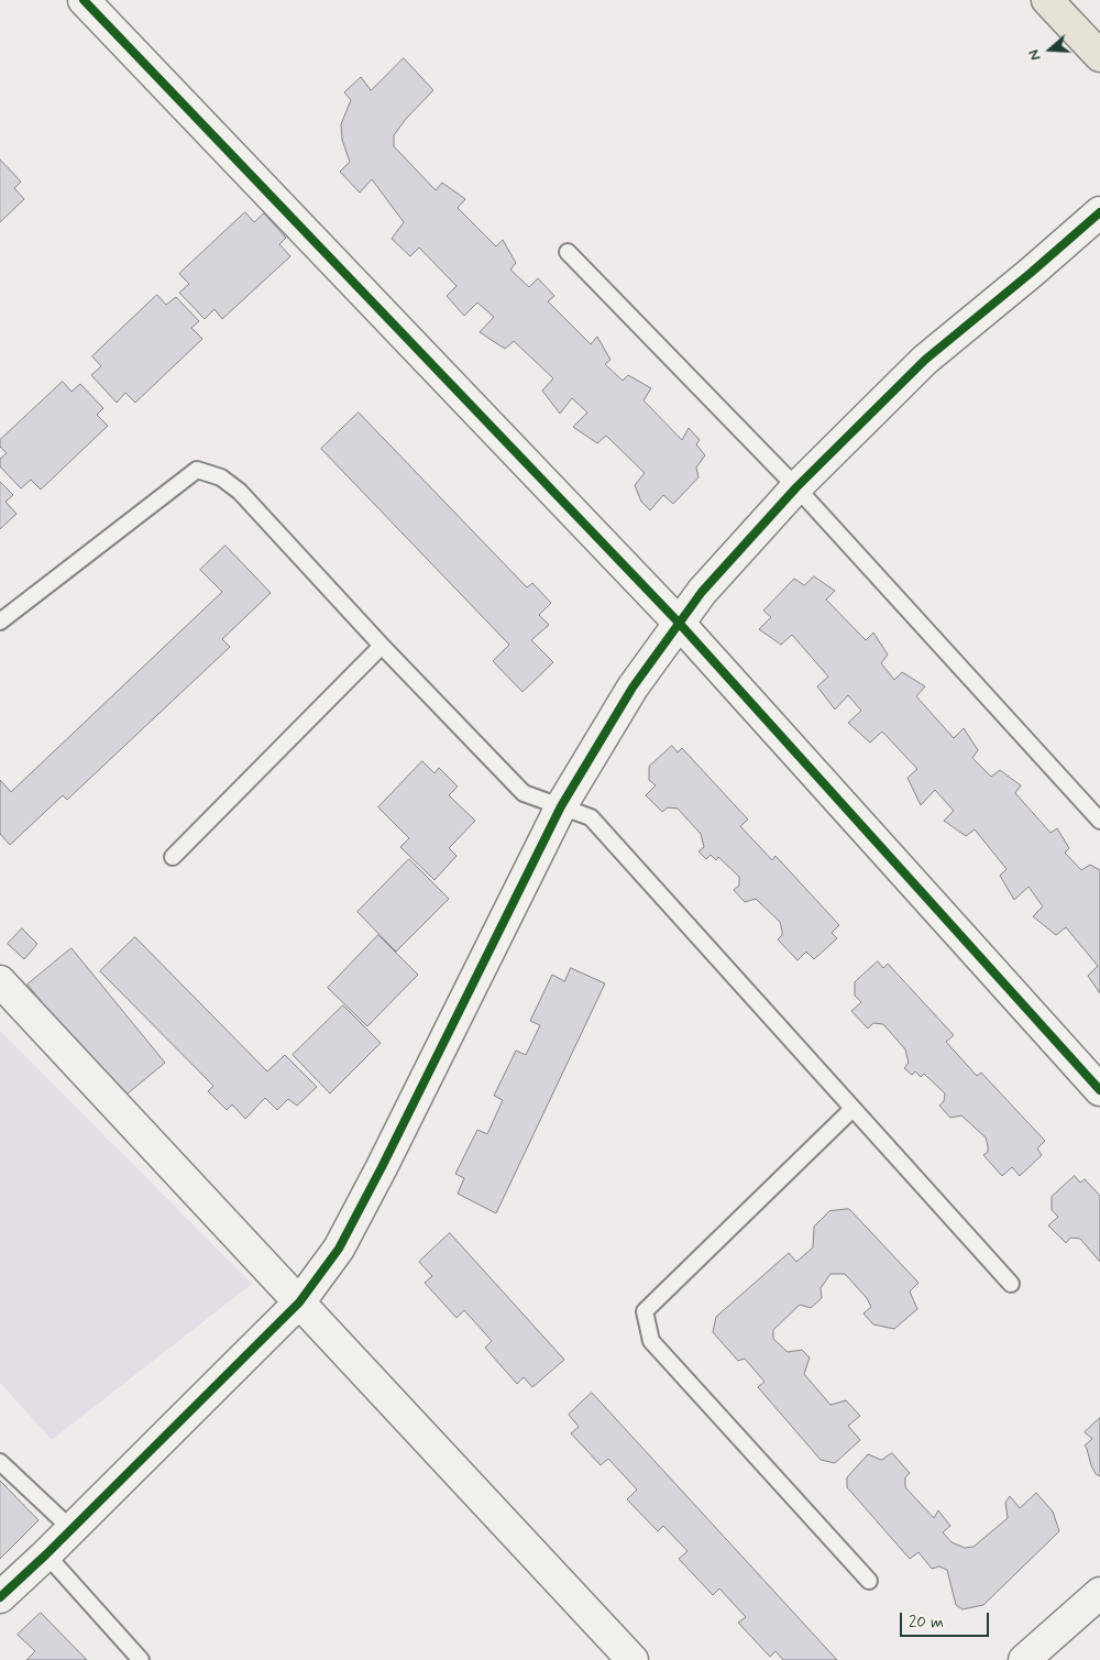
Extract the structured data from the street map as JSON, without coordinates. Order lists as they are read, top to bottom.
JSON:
{
  "scale_bar": "20 m",
  "north": "left"
}
